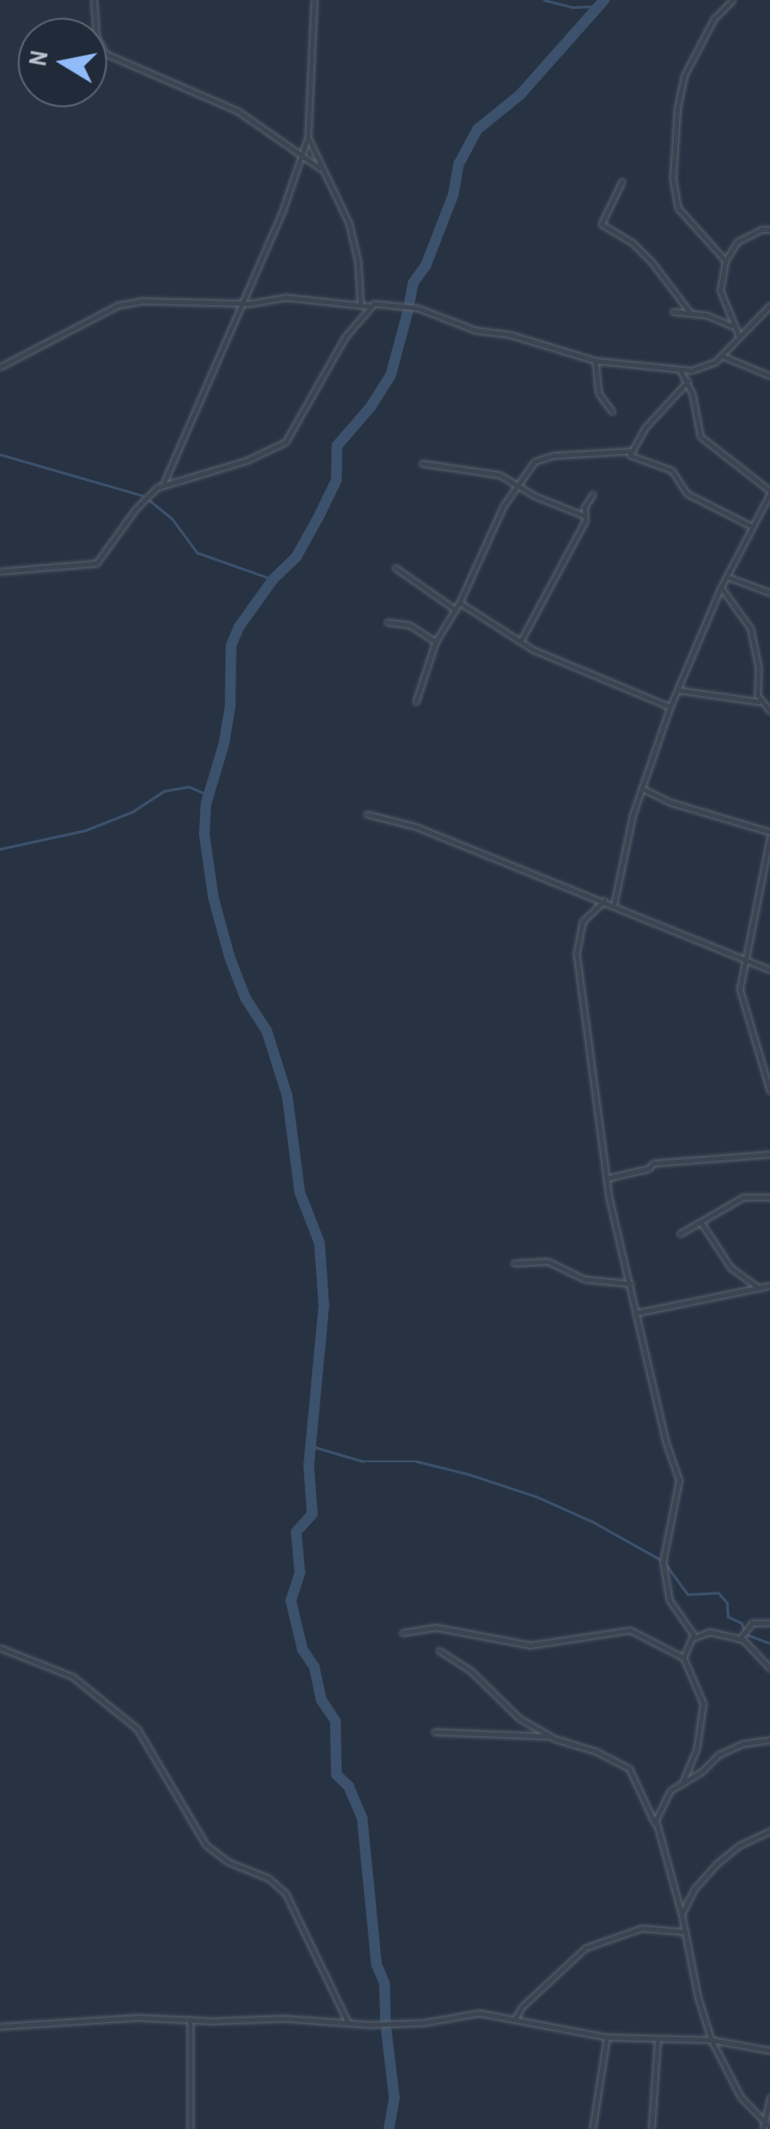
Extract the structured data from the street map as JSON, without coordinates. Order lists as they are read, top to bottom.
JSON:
{
  "north": "left"
}
